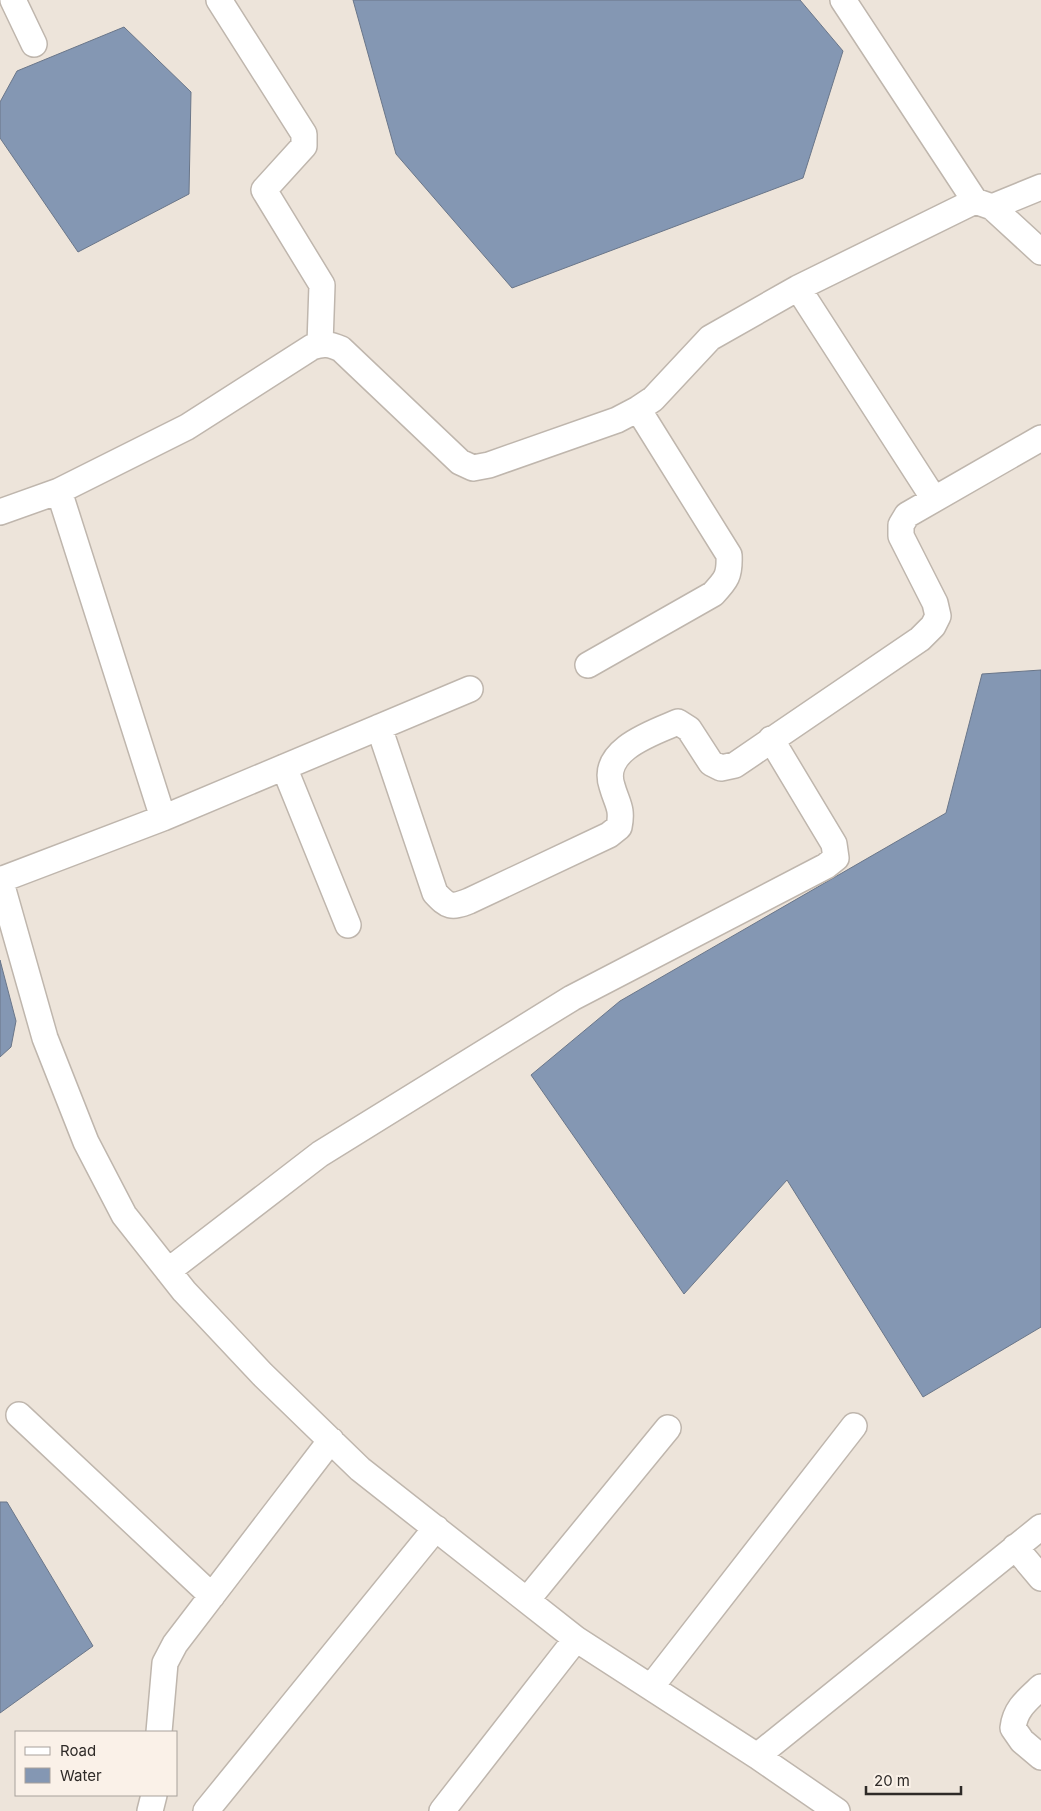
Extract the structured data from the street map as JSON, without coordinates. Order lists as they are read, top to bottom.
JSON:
{
  "legend": ["Road", "Water"],
  "scale_bar": "20 m"
}
